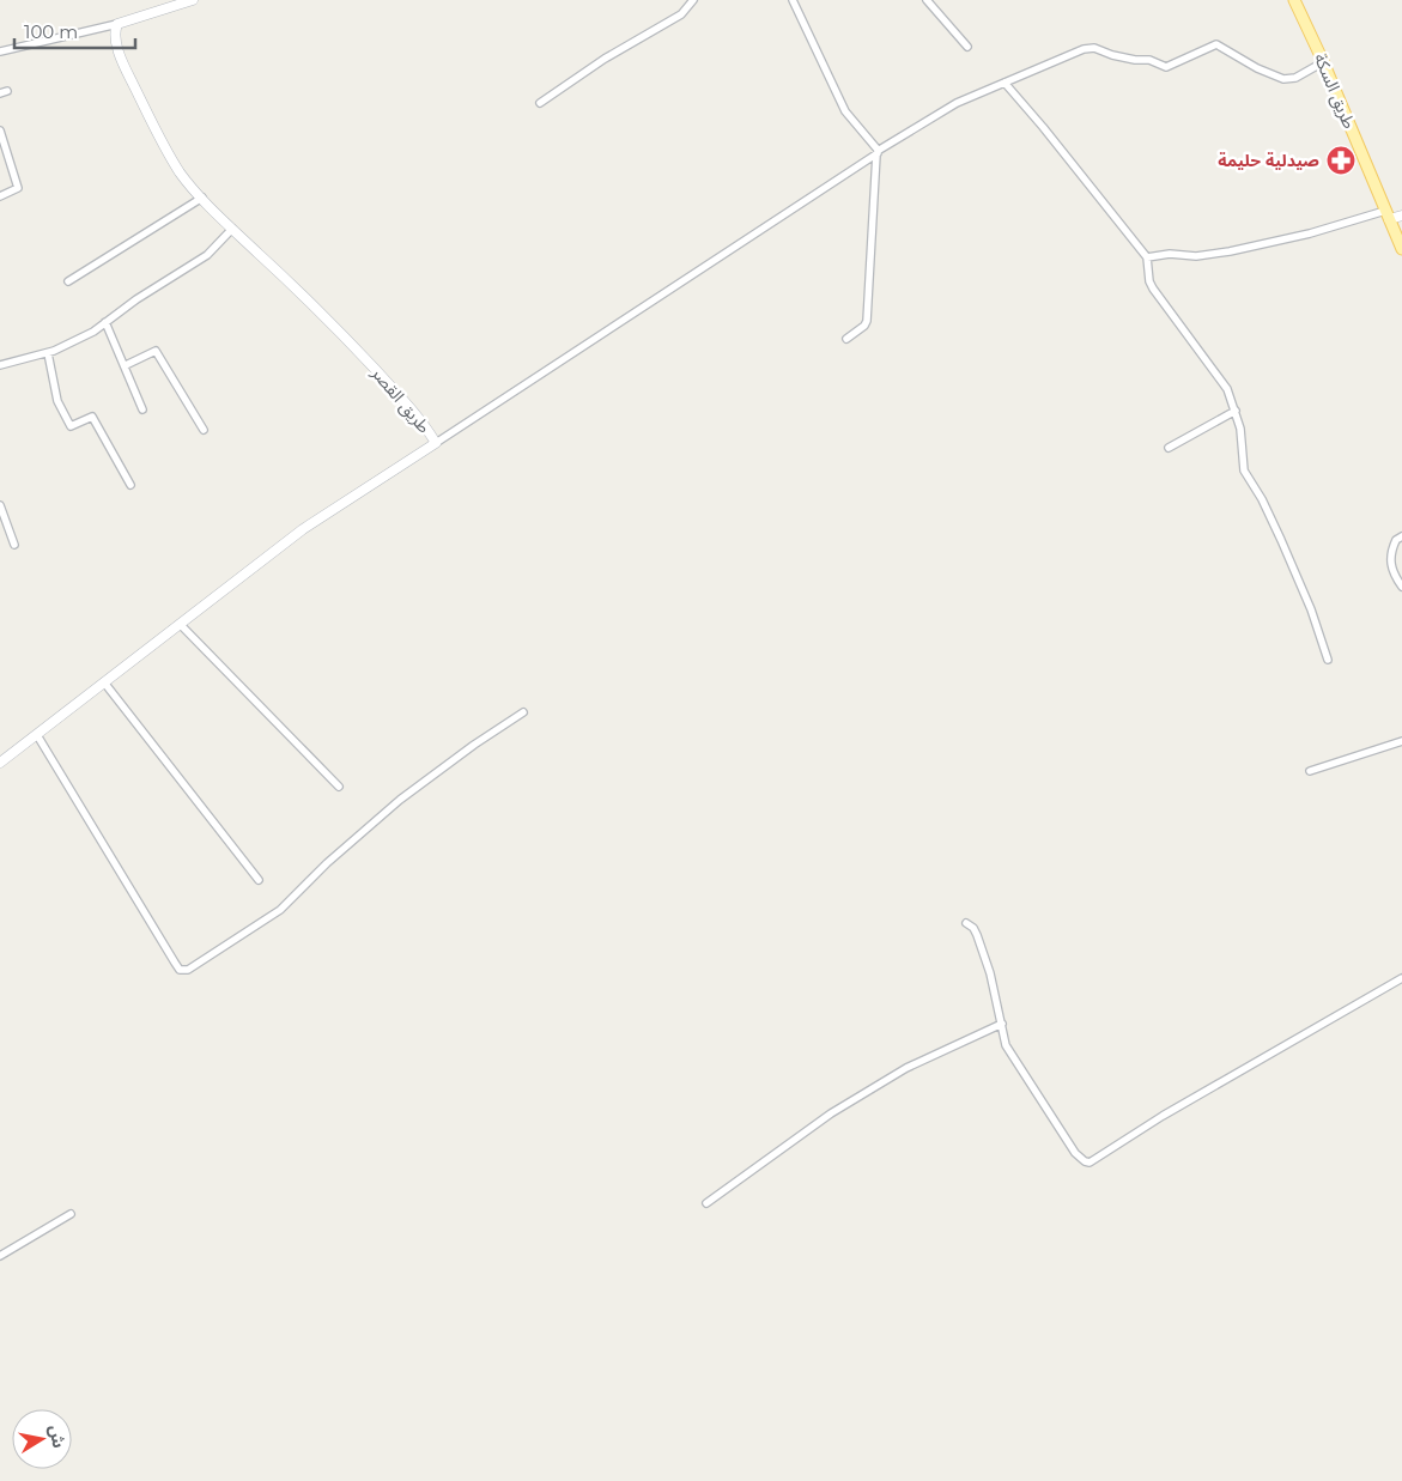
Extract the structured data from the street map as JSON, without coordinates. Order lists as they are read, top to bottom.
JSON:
{
  "streets": {
    "main road": ["طريق السكة"],
    "street": ["طريق القصر"]
  },
  "places": {
    "pharmacy": ["صيدلية حليمة"]
  },
  "scale_bar": "100 m",
  "north": "right"
}
